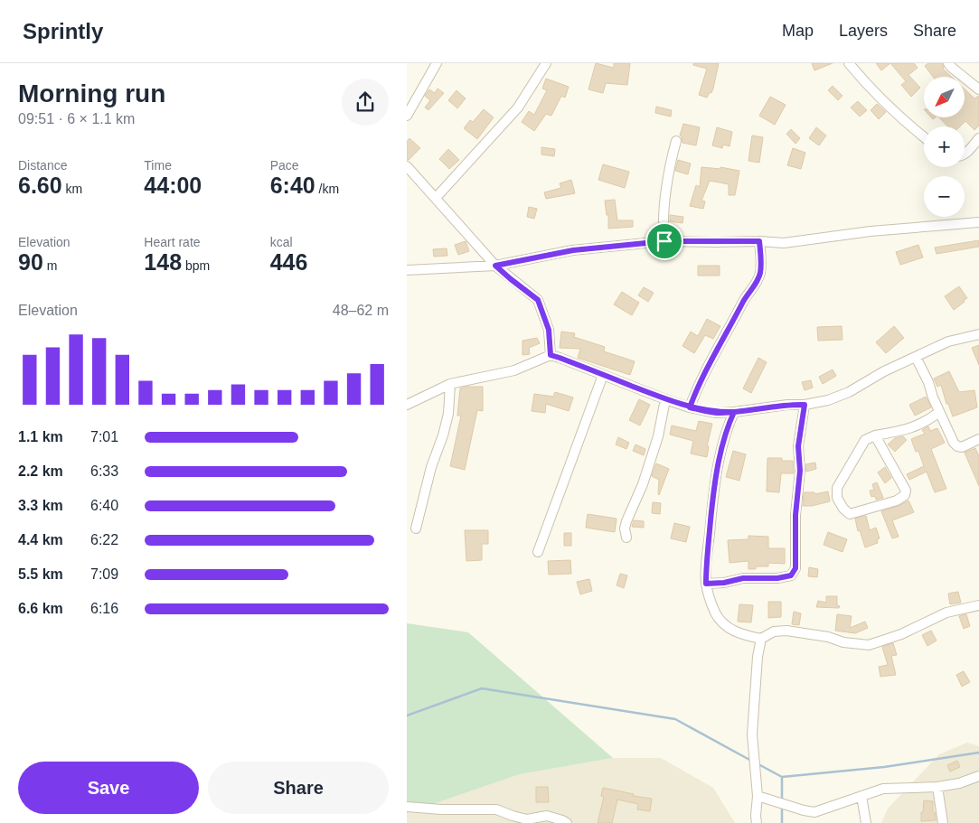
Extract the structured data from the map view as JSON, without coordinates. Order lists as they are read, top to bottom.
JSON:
{
  "north": "bottom left",
  "page": {
    "header": "Sprintly",
    "nav": ["Map", "Layers", "Share"],
    "heading": ["Morning run", "09:51 · 6 × 1.1 km"],
    "map_buttons": ["+", "−"],
    "stats": [
      ["Distance", "6.60 km"],
      ["Time", "44:00"],
      ["Pace", "6:40 /km"],
      ["Elevation", "90 m"],
      ["Heart rate", "148 bpm"],
      ["kcal", "446"]
    ],
    "chart": ["Elevation", "48–62 m"],
    "list": [
      {
        "name": "1.1 km",
        "note": "7:01"
      },
      {
        "name": "2.2 km",
        "note": "6:33"
      },
      {
        "name": "3.3 km",
        "note": "6:40"
      },
      {
        "name": "4.4 km",
        "note": "6:22"
      },
      {
        "name": "5.5 km",
        "note": "7:09"
      },
      {
        "name": "6.6 km",
        "note": "6:16"
      }
    ],
    "buttons": ["Save", "Share"]
  }
}
